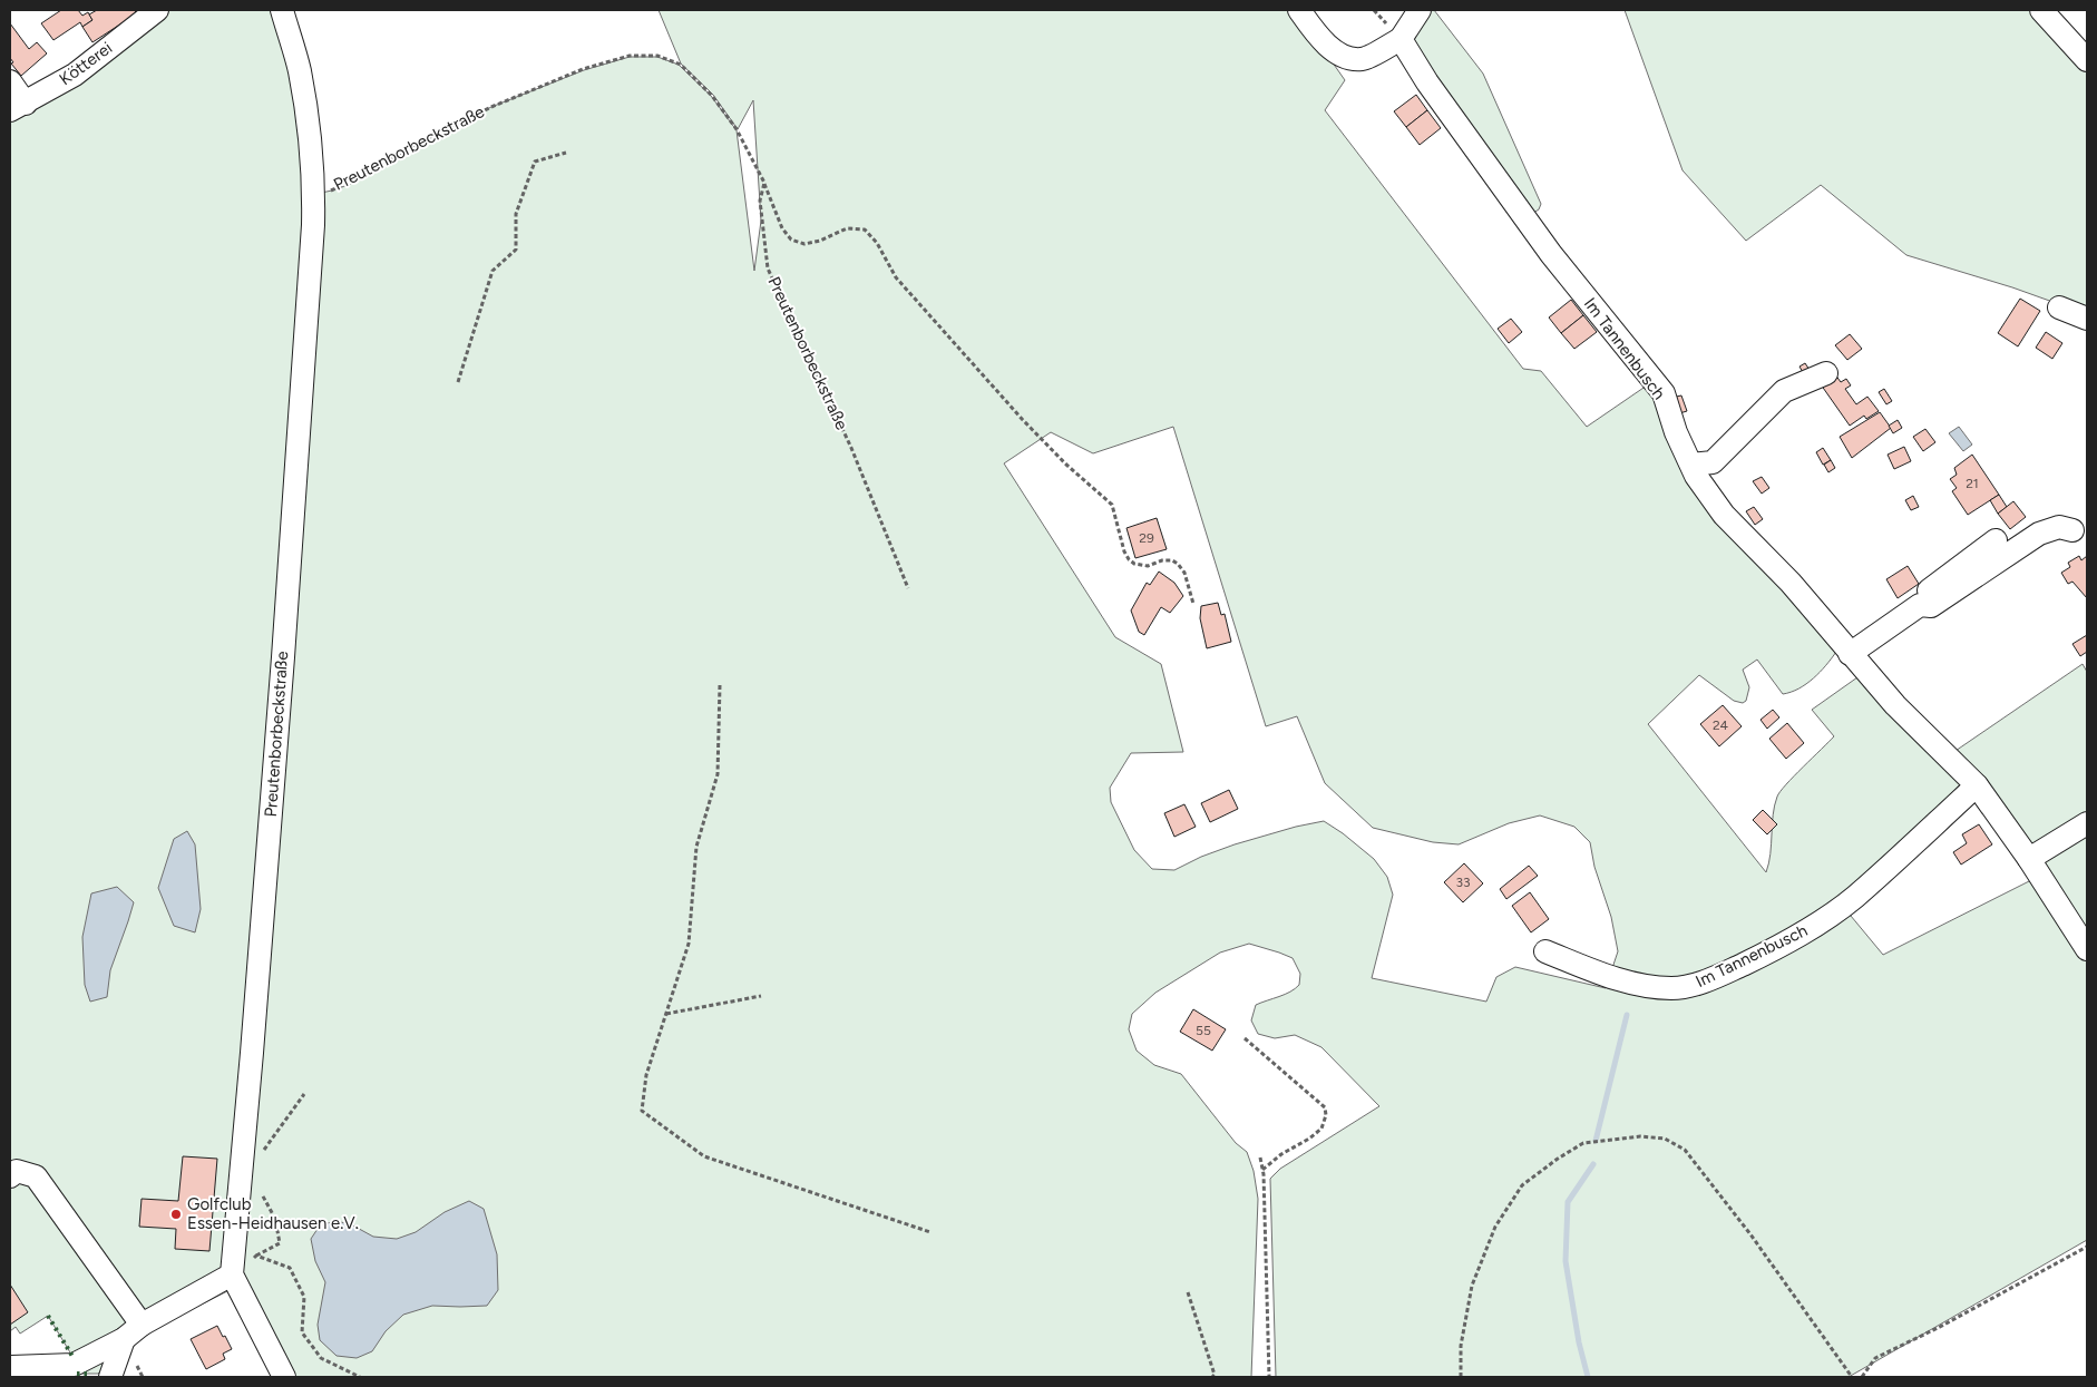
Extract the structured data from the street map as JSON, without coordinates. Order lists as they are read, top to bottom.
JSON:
{
  "streets": {
    "street": ["Kötterei", "Preutenborbeckstraße", "Im Tannenbusch"]
  },
  "places": ["Golfclub Essen-Heidhausen e.V."],
  "house_numbers": [
    "21",
    "29",
    "24",
    "33",
    "55"
  ]
}
